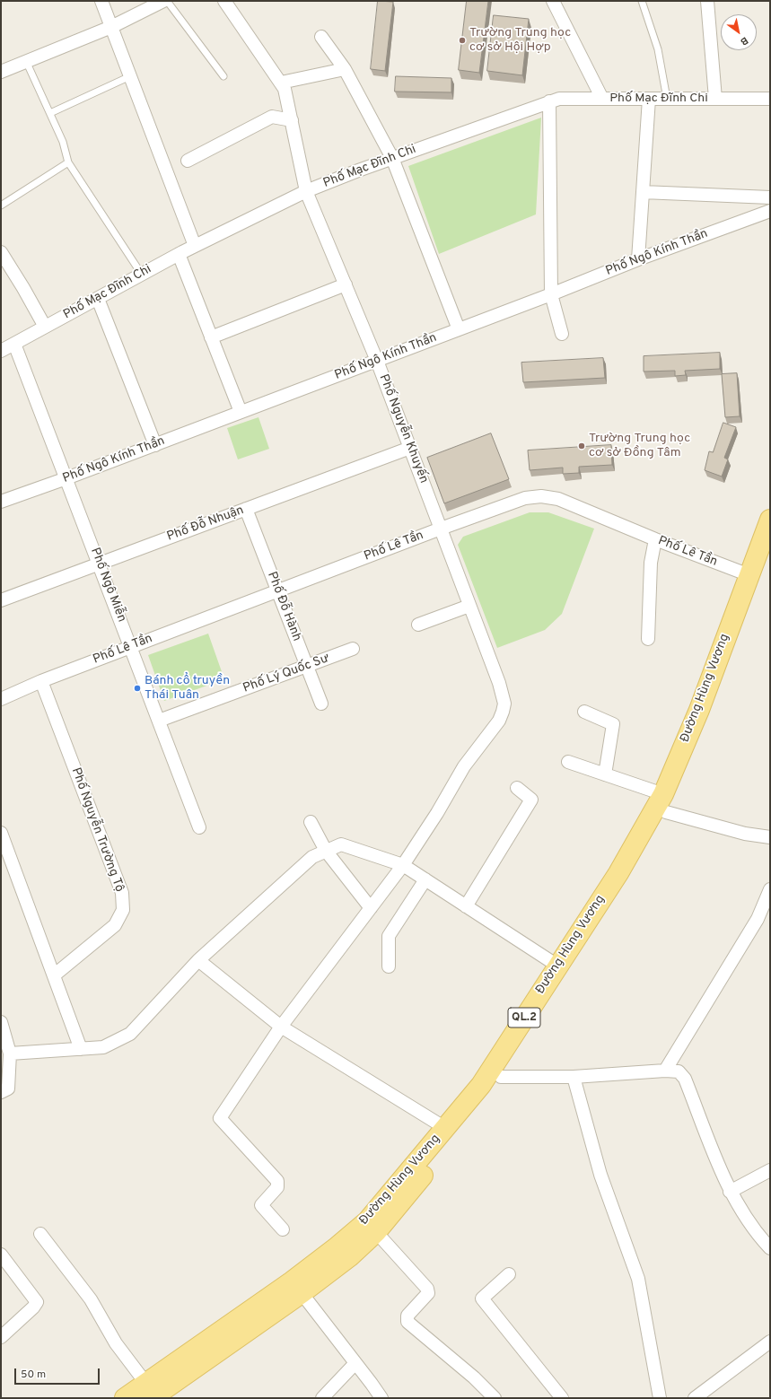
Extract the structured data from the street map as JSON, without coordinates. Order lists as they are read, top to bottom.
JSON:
{
  "streets": {
    "main road": ["Đường Hùng Vương", "QL.2"],
    "street": [
      "Phố Mạc Đĩnh Chi",
      "Phố Ngô Kính Thần",
      "Phố Nguyễn Khuyến",
      "Phố Đỗ Nhuận",
      "Phố Lê Tần",
      "Phố Ngô Miễn",
      "Phố Đỗ Hành",
      "Phố Lý Quốc Sư",
      "Phố Nguyễn Trường Tộ"
    ]
  },
  "crossings": [
    ["Phố Mạc Đĩnh Chi", "Phố Nguyễn Khuyến"],
    ["Phố Mạc Đĩnh Chi", "Phố Ngô Miễn"],
    ["Phố Ngô Kính Thần", "Phố Nguyễn Khuyến"],
    ["Phố Ngô Kính Thần", "Phố Ngô Miễn"],
    ["Phố Nguyễn Khuyến", "Phố Đỗ Nhuận"],
    ["Phố Nguyễn Khuyến", "Phố Lê Tần"],
    ["Phố Đỗ Nhuận", "Phố Ngô Miễn"],
    ["Phố Đỗ Nhuận", "Phố Đỗ Hành"],
    ["Phố Lê Tần", "Phố Ngô Miễn"],
    ["Phố Lê Tần", "Phố Đỗ Hành"],
    ["Phố Lê Tần", "Đường Hùng Vương"],
    ["Phố Lê Tần", "Phố Nguyễn Trường Tộ"],
    ["Phố Ngô Miễn", "Phố Lý Quốc Sư"],
    ["Phố Đỗ Hành", "Phố Lý Quốc Sư"]
  ],
  "places": ["Trường Trung học cơ sở Hội Hợp", "Trường Trung học cơ sở Đồng Tâm", "Bánh cổ truyền Thái Tuân"],
  "scale_bar": "50 m",
  "north": "bottom right"
}
